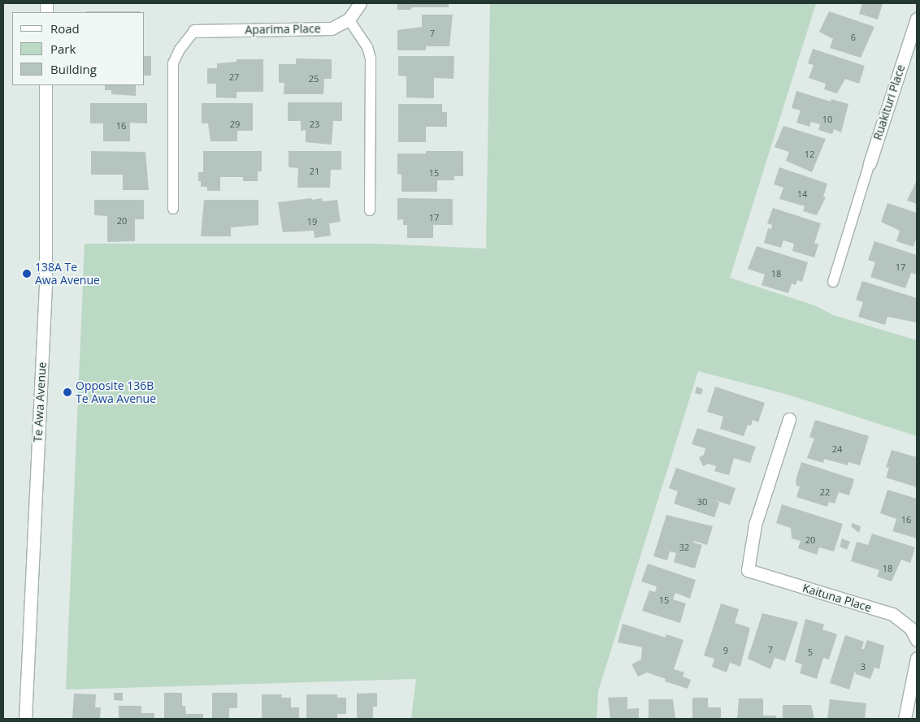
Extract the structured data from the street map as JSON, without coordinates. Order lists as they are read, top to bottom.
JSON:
{
  "streets": {
    "street": [
      "Aparima Place",
      "Ruakituri Place",
      "Te Awa Avenue",
      "Kaituna Place"
    ]
  },
  "places": ["138A Te Awa Avenue", "Opposite 136B Te Awa Avenue"],
  "house_numbers": [
    "7",
    "6",
    "27",
    "25",
    "10",
    "29",
    "23",
    "16",
    "12",
    "21",
    "15",
    "14",
    "17",
    "20",
    "19",
    "17",
    "18",
    "24",
    "22",
    "30",
    "16",
    "20",
    "32",
    "18",
    "15",
    "7",
    "9",
    "5",
    "3"
  ],
  "legend": ["Road", "Park", "Building"]
}
